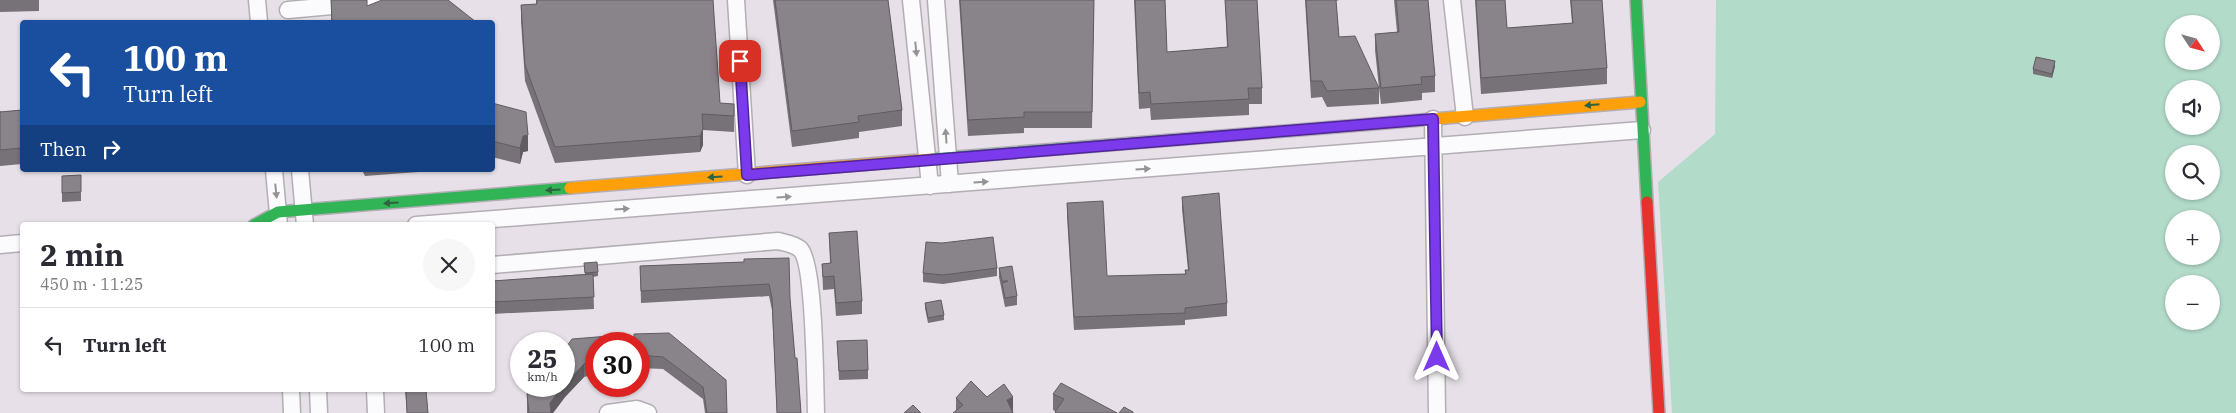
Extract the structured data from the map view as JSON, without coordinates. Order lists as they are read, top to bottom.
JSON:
{
  "north": "bottom right",
  "page": {
    "map_buttons": ["+", "−"],
    "turn": ["100 m", "Turn left"],
    "then": "Then",
    "heading": ["2 min", "450 m · 11:25"],
    "list": [
      {
        "name": "Turn left",
        "value": "100 m"
      }
    ],
    "speed": "25 km/h",
    "limit": "30"
  }
}
